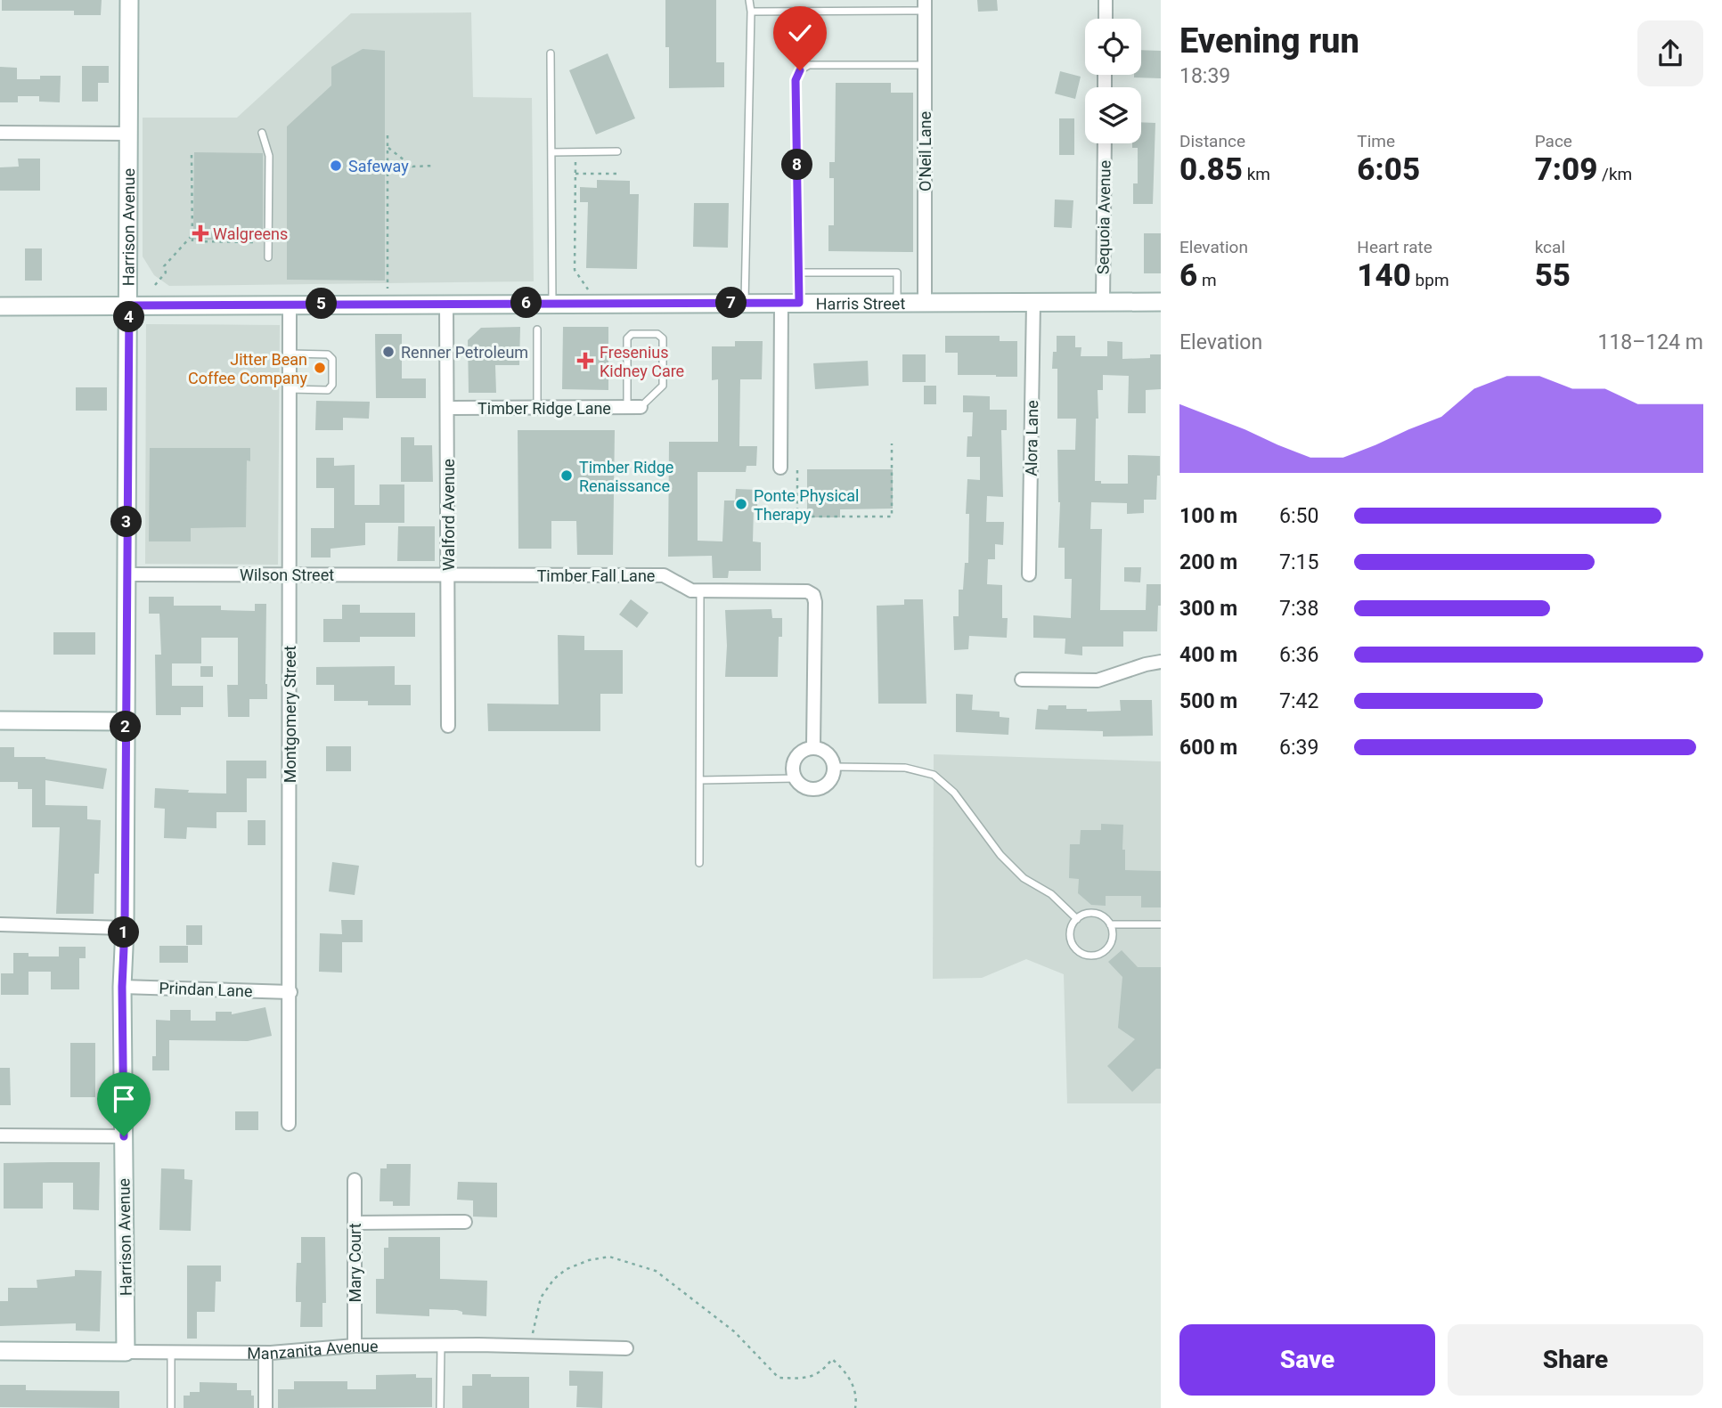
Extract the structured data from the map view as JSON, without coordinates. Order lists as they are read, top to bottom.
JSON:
{
  "streets": {
    "main road": ["Harrison Avenue", "Harris Street", "Manzanita Avenue"],
    "street": [
      "O'Neil Lane",
      "Sequoia Avenue",
      "Timber Ridge Lane",
      "Alora Lane",
      "Walford Avenue",
      "Wilson Street",
      "Timber Fall Lane",
      "Montgomery Street",
      "Prindan Lane",
      "Mary Court"
    ]
  },
  "crossings": [
    ["O'Neil Lane", "Harris Street"],
    ["Sequoia Avenue", "Harris Street"],
    ["Harrison Avenue", "Harris Street"],
    ["Harrison Avenue", "Wilson Street"],
    ["Harrison Avenue", "Prindan Lane"],
    ["Harrison Avenue", "Manzanita Avenue"],
    ["Harris Street", "Alora Lane"],
    ["Harris Street", "Walford Avenue"],
    ["Harris Street", "Montgomery Street"],
    ["Timber Ridge Lane", "Walford Avenue"],
    ["Walford Avenue", "Wilson Street"],
    ["Walford Avenue", "Timber Fall Lane"],
    ["Wilson Street", "Timber Fall Lane"],
    ["Wilson Street", "Montgomery Street"],
    ["Montgomery Street", "Prindan Lane"],
    ["Mary Court", "Manzanita Avenue"]
  ],
  "places": {
    "other": [
      "Safeway",
      "Renner Petroleum",
      "Jitter Bean Coffee Company",
      "Timber Ridge Renaissance",
      "Ponte Physical Therapy"
    ],
    "health": ["Walgreens", "Fresenius Kidney Care"]
  },
  "page": {
    "heading": ["Evening run", "18:39"],
    "stats": [
      ["Distance", "0.85 km"],
      ["Time", "6:05"],
      ["Pace", "7:09 /km"],
      ["Elevation", "6 m"],
      ["Heart rate", "140 bpm"],
      ["kcal", "55"]
    ],
    "pins": [
      "8",
      "6",
      "7",
      "5",
      "4",
      "3",
      "2",
      "1"
    ],
    "chart": ["Elevation", "118–124 m"],
    "list": [
      {
        "name": "100 m",
        "note": "6:50"
      },
      {
        "name": "200 m",
        "note": "7:15"
      },
      {
        "name": "300 m",
        "note": "7:38"
      },
      {
        "name": "400 m",
        "note": "6:36"
      },
      {
        "name": "500 m",
        "note": "7:42"
      },
      {
        "name": "600 m",
        "note": "6:39"
      }
    ],
    "buttons": ["Save", "Share"]
  }
}
